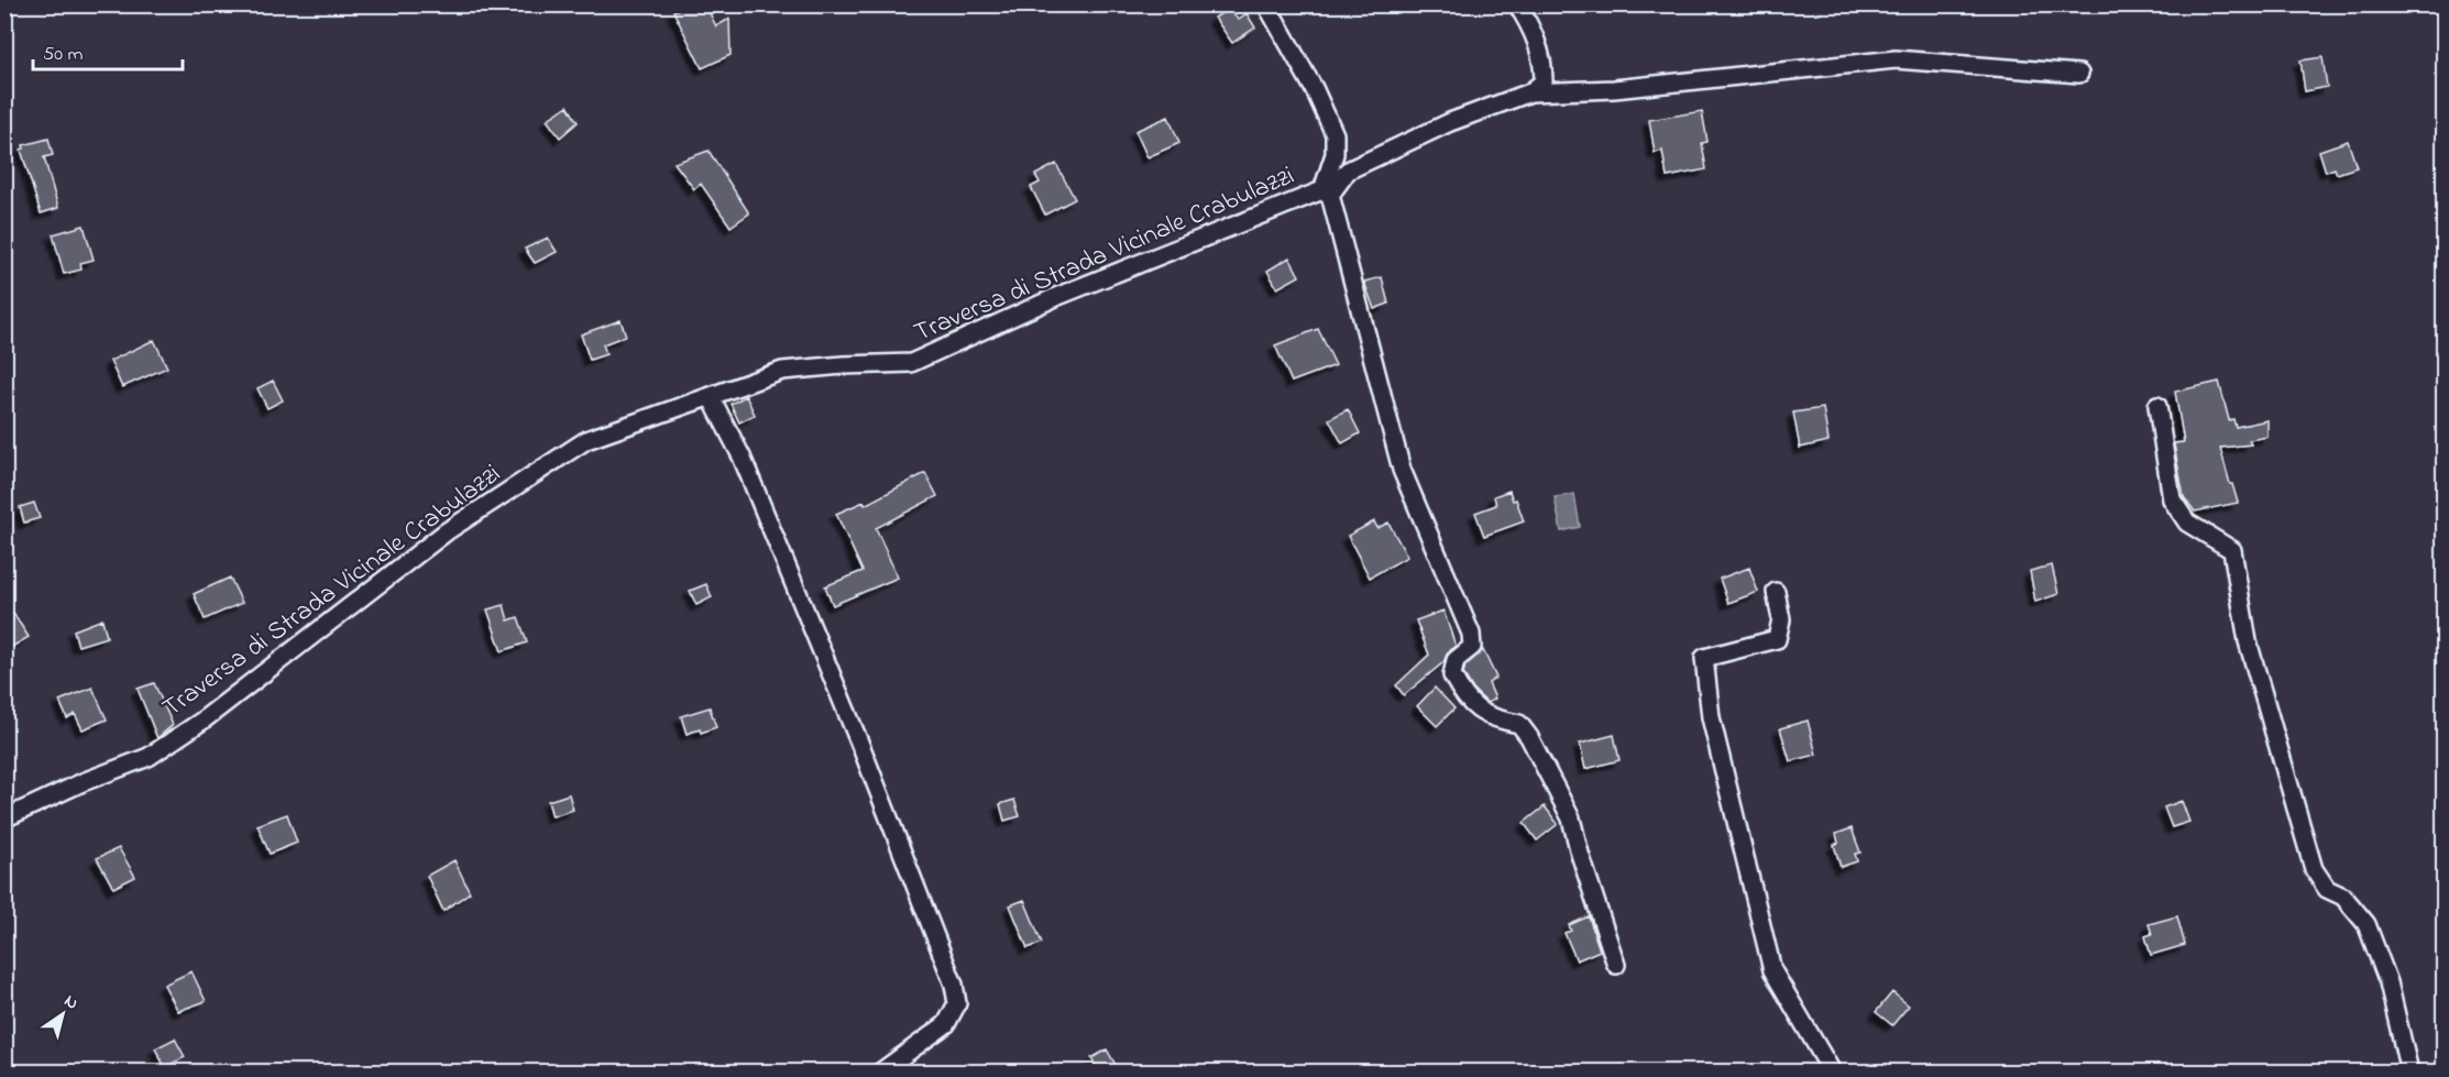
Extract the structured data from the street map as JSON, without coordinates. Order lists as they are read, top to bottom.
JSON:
{
  "streets": {
    "street": ["Traversa di Strada Vicinale Crabulazzi"]
  },
  "scale_bar": "50 m",
  "north": "top right"
}
